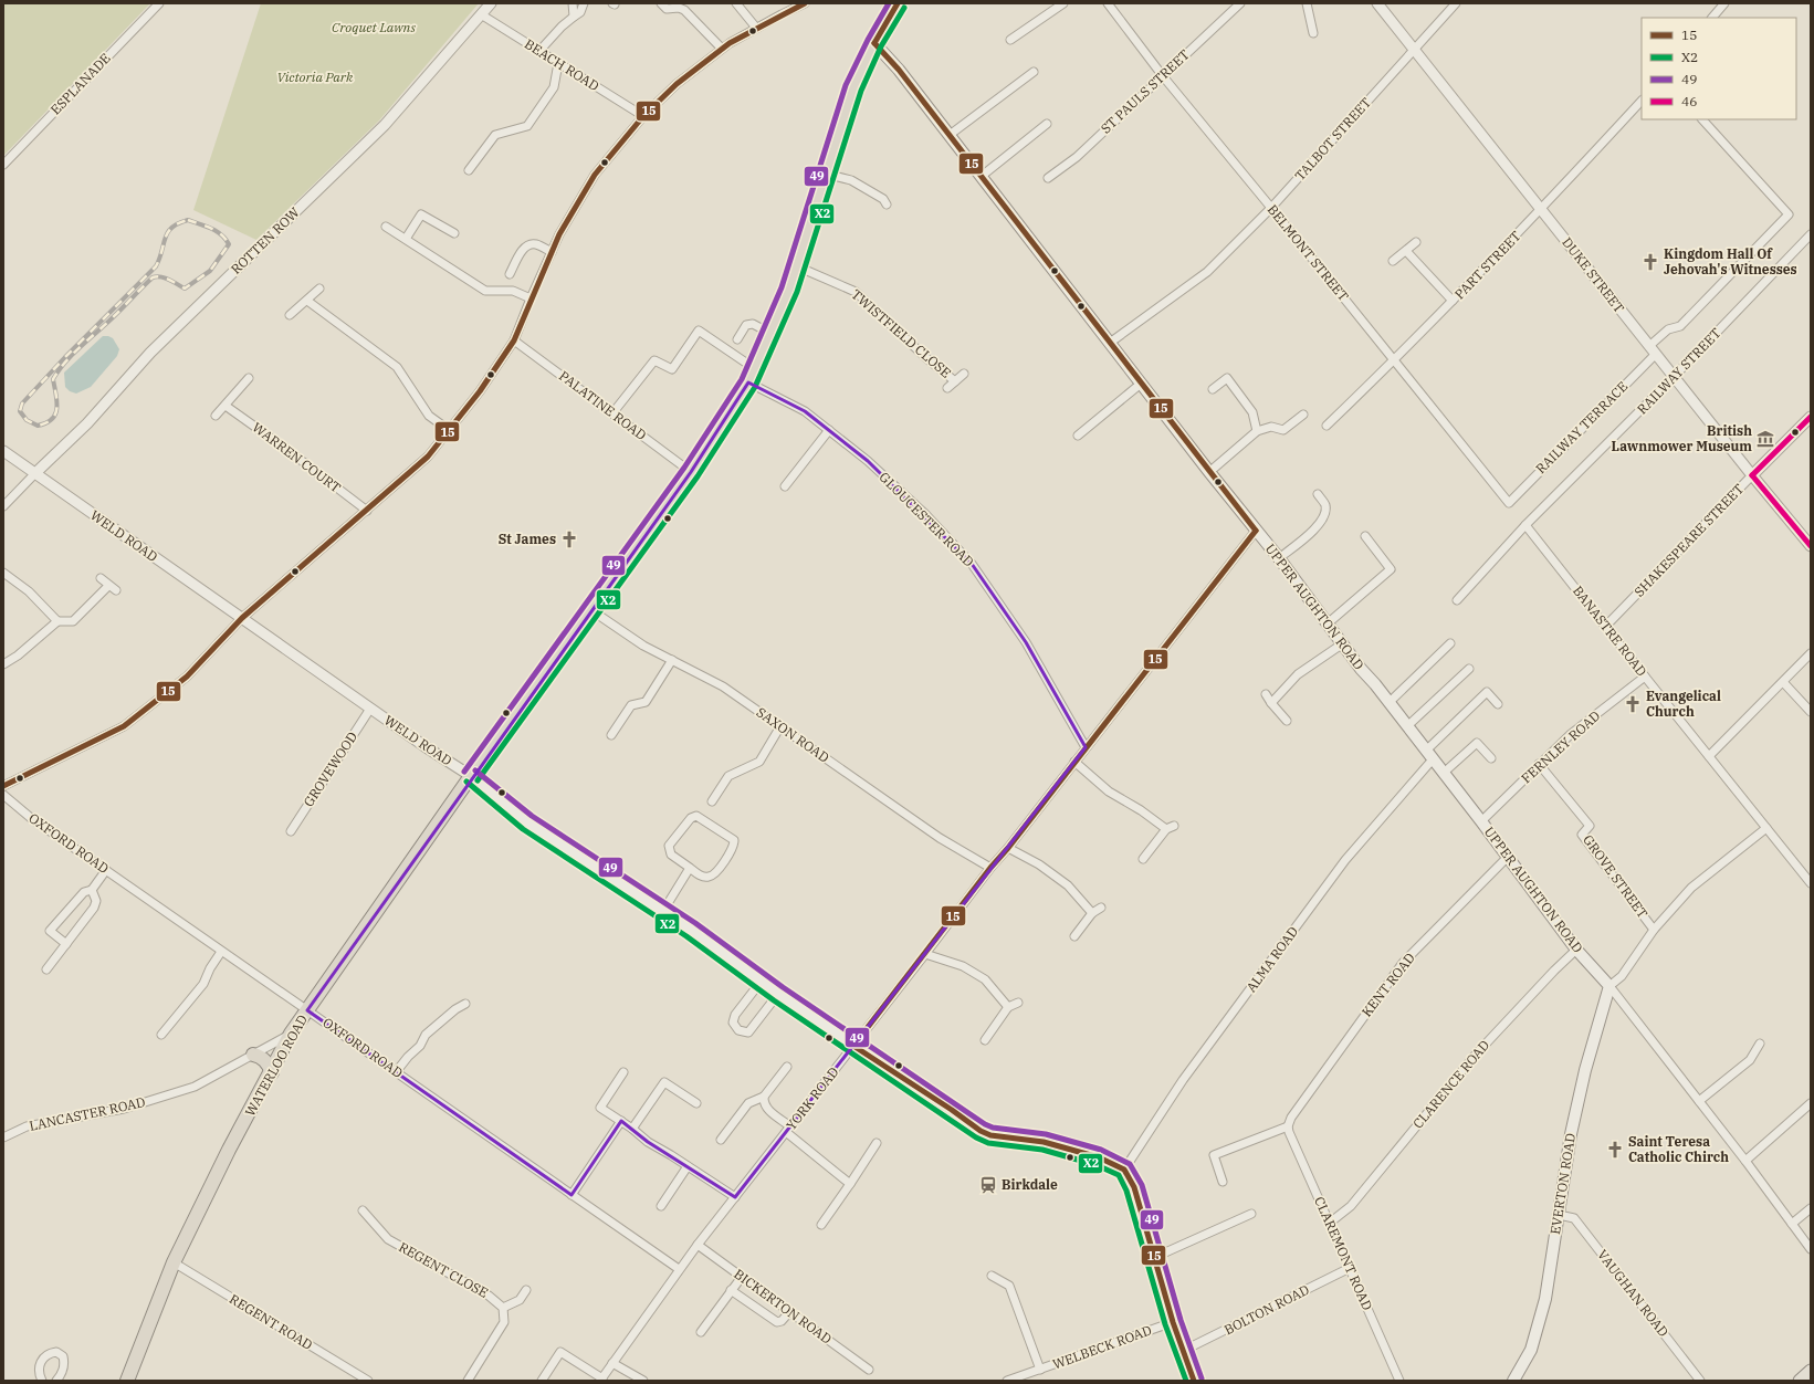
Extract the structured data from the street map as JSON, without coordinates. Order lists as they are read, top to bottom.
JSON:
{
  "streets": {
    "highway": ["WATERLOO ROAD"],
    "main road": ["UPPER AUGHTON ROAD", "EVERTON ROAD"],
    "street": [
      "BEACH ROAD",
      "ESPLANADE",
      "ST PAULS STREET",
      "TALBOT STREET",
      "ROTTEN ROW",
      "BELMONT STREET",
      "PART STREET",
      "DUKE STREET",
      "TWISTFIELD CLOSE",
      "RAILWAY STREET",
      "PALATINE ROAD",
      "RAILWAY TERRACE",
      "WARREN COURT",
      "GLOUCESTER ROAD",
      "WELD ROAD",
      "SHAKESPEARE STREET",
      "BANASTRE ROAD",
      "SAXON ROAD",
      "FERNLEY ROAD",
      "GROVEWOOD",
      "OXFORD ROAD",
      "GROVE STREET",
      "ALMA ROAD",
      "KENT ROAD",
      "CLARENCE ROAD",
      "YORK ROAD",
      "LANCASTER ROAD",
      "CLAREMONT ROAD",
      "REGENT CLOSE",
      "VAUGHAN ROAD",
      "BICKERTON ROAD",
      "BOLTON ROAD",
      "REGENT ROAD",
      "WELBECK ROAD"
    ]
  },
  "crossings": [
    ["BEACH ROAD", "ROTTEN ROW"],
    ["ST PAULS STREET", "BELMONT STREET"],
    ["TALBOT STREET", "BELMONT STREET"],
    ["TALBOT STREET", "DUKE STREET"],
    ["TALBOT STREET", "UPPER AUGHTON ROAD"],
    ["ROTTEN ROW", "WELD ROAD"],
    ["BELMONT STREET", "PART STREET"],
    ["BELMONT STREET", "RAILWAY TERRACE"],
    ["PART STREET", "DUKE STREET"],
    ["DUKE STREET", "RAILWAY STREET"],
    ["DUKE STREET", "RAILWAY TERRACE"],
    ["DUKE STREET", "SHAKESPEARE STREET"],
    ["TWISTFIELD CLOSE", "WATERLOO ROAD"],
    ["RAILWAY STREET", "BANASTRE ROAD"],
    ["PALATINE ROAD", "WATERLOO ROAD"],
    ["GLOUCESTER ROAD", "WATERLOO ROAD"],
    ["GLOUCESTER ROAD", "YORK ROAD"],
    ["WELD ROAD", "GROVEWOOD"],
    ["WELD ROAD", "ALMA ROAD"],
    ["WELD ROAD", "WATERLOO ROAD"],
    ["WELD ROAD", "YORK ROAD"],
    ["SHAKESPEARE STREET", "BANASTRE ROAD"],
    ["UPPER AUGHTON ROAD", "FERNLEY ROAD"],
    ["UPPER AUGHTON ROAD", "ALMA ROAD"],
    ["UPPER AUGHTON ROAD", "KENT ROAD"],
    ["UPPER AUGHTON ROAD", "WATERLOO ROAD"],
    ["UPPER AUGHTON ROAD", "CLARENCE ROAD"],
    ["UPPER AUGHTON ROAD", "YORK ROAD"],
    ["UPPER AUGHTON ROAD", "EVERTON ROAD"],
    ["BANASTRE ROAD", "FERNLEY ROAD"],
    ["SAXON ROAD", "WATERLOO ROAD"],
    ["SAXON ROAD", "YORK ROAD"],
    ["FERNLEY ROAD", "GROVE STREET"],
    ["OXFORD ROAD", "WATERLOO ROAD"],
    ["OXFORD ROAD", "YORK ROAD"],
    ["KENT ROAD", "CLAREMONT ROAD"],
    ["WATERLOO ROAD", "LANCASTER ROAD"],
    ["WATERLOO ROAD", "REGENT ROAD"],
    ["CLARENCE ROAD", "CLAREMONT ROAD"],
    ["YORK ROAD", "BICKERTON ROAD"],
    ["EVERTON ROAD", "VAUGHAN ROAD"],
    ["CLAREMONT ROAD", "BOLTON ROAD"]
  ],
  "parks": ["Croquet Lawns", "Victoria Park"],
  "places": {
    "church": [
      "Kingdom Hall Of Jehovah's Witnesses",
      "St James",
      "Evangelical Church",
      "Saint Teresa Catholic Chirch"
    ],
    "museum": ["British Lawnmower Museum"],
    "station": ["Birkdale"]
  },
  "lines": [
    "transit line 15",
    "transit line 49",
    "transit line X2",
    "transit line 46"
  ],
  "legend": [
    "15",
    "X2",
    "49",
    "46"
  ]
}
